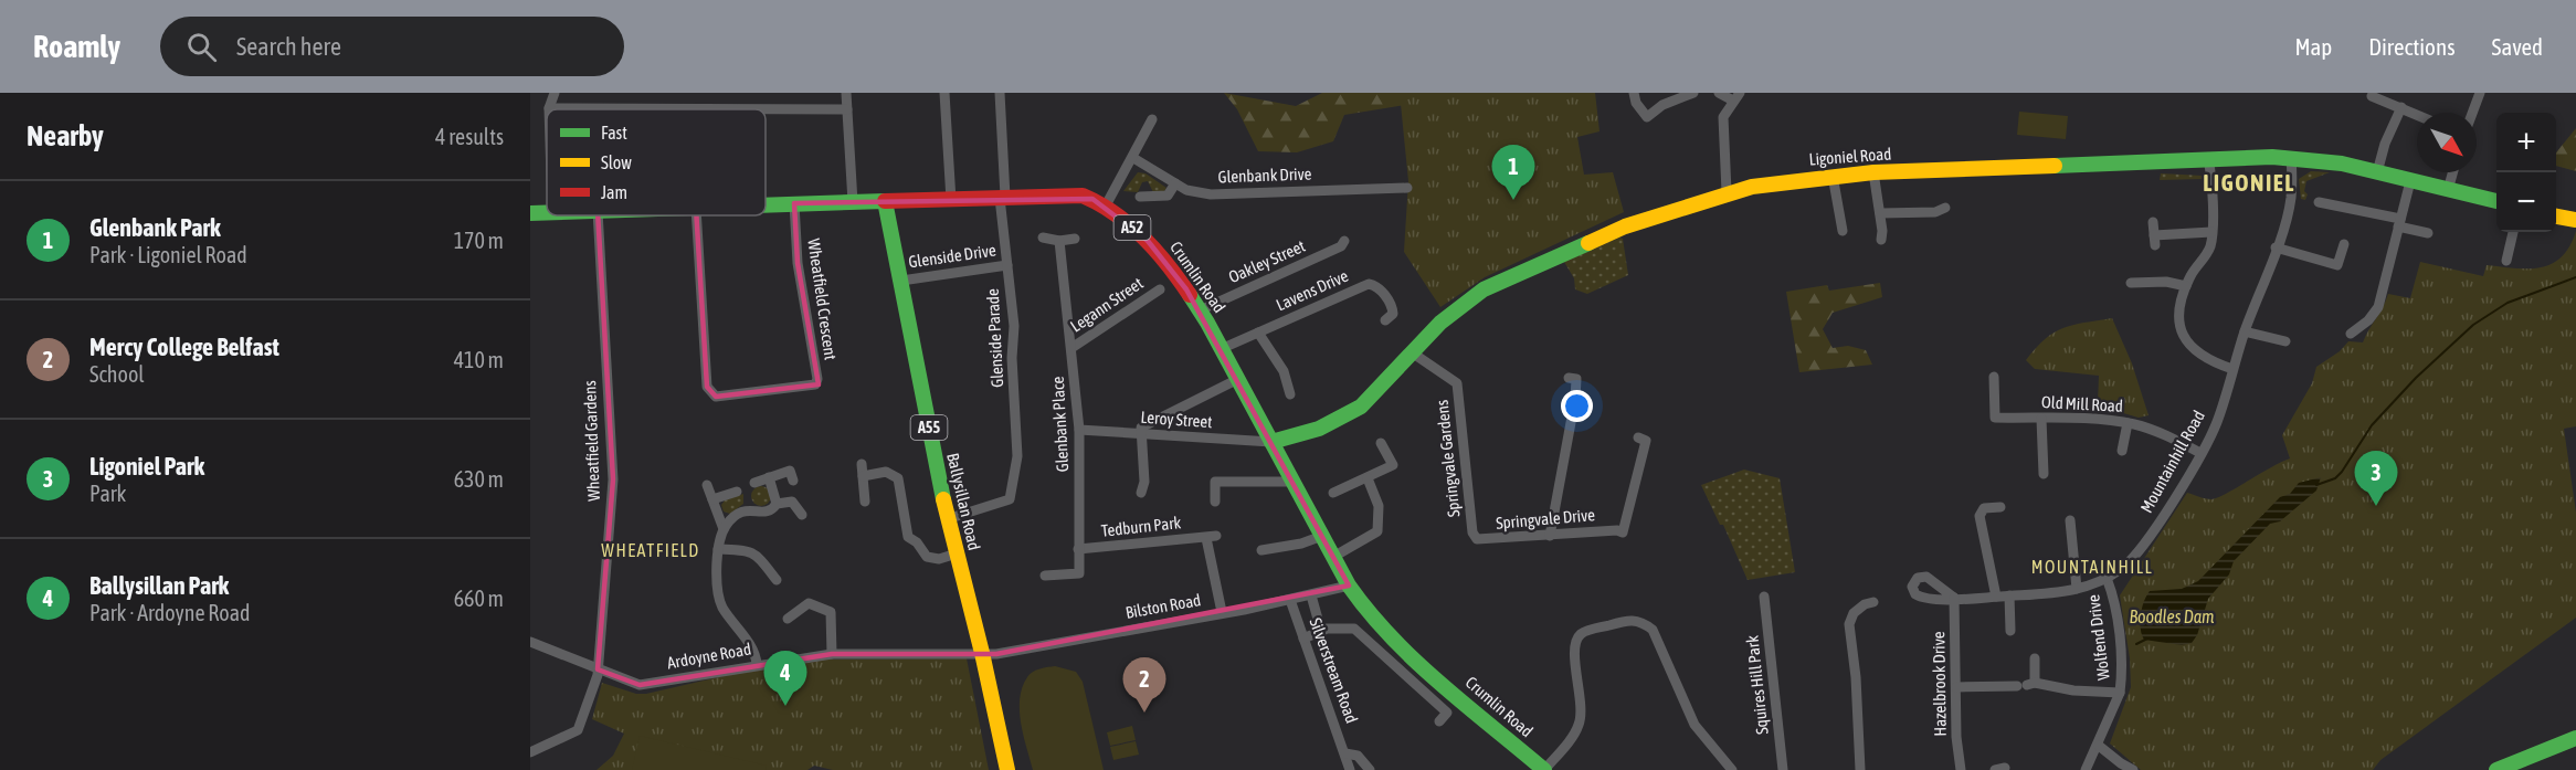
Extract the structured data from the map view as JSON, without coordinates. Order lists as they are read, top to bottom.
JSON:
{
  "streets": {
    "main road": [
      "Ligoniel Road",
      "A52",
      "Crumlin Road",
      "A55",
      "Ballysillan Road"
    ],
    "street": [
      "Glenbank Drive",
      "Glenside Drive",
      "Oakley Street",
      "Lavens Drive",
      "Wheatfield Crescent",
      "Legann Street",
      "Glenside Parade",
      "Old Mill Road",
      "Leroy Street",
      "Glenbank Place",
      "Wheatfield Gardens",
      "Springvale Gardens",
      "Mountainhill Road",
      "Springvale Drive",
      "Tedburn Park",
      "Bilston Road",
      "Wolfend Drive",
      "Ardoyne Road",
      "Silverstream Road",
      "Hazelbrook Drive",
      "Squires Hill Park"
    ]
  },
  "crossings": [
    ["Ligoniel Road", "Crumlin Road"],
    ["Ligoniel Road", "Leroy Street"],
    ["Ligoniel Road", "Springvale Gardens"],
    ["Ligoniel Road", "Mountainhill Road"],
    ["Glenside Drive", "Glenside Parade"],
    ["Glenside Drive", "Ballysillan Road"],
    ["Oakley Street", "Crumlin Road"],
    ["Crumlin Road", "Lavens Drive"],
    ["Crumlin Road", "Wheatfield Crescent"],
    ["Crumlin Road", "Glenside Parade"],
    ["Crumlin Road", "Leroy Street"],
    ["Crumlin Road", "Ballysillan Road"],
    ["Crumlin Road", "Bilston Road"],
    ["Legann Street", "Glenbank Place"],
    ["Glenside Parade", "Ballysillan Road"],
    ["Old Mill Road", "Mountainhill Road"],
    ["Leroy Street", "Glenbank Place"],
    ["Glenbank Place", "Tedburn Park"],
    ["Wheatfield Gardens", "Ardoyne Road"],
    ["Springvale Gardens", "Springvale Drive"],
    ["Mountainhill Road", "Wolfend Drive"],
    ["Mountainhill Road", "Hazelbrook Drive"],
    ["Ballysillan Road", "Bilston Road"],
    ["Ballysillan Road", "Ardoyne Road"],
    ["Tedburn Park", "Bilston Road"],
    ["Bilston Road", "Ardoyne Road"],
    ["Bilston Road", "Silverstream Road"]
  ],
  "districts": ["LIGONIEL", "WHEATFIELD", "MOUNTAINHILL"],
  "water": ["Boodles Dam"],
  "legend": ["Fast", "Slow", "Jam"],
  "north": "bottom right",
  "page": {
    "header": "Roamly",
    "search": "Search here",
    "nav": ["Map", "Directions", "Saved"],
    "heading": ["Nearby", "4 results"],
    "map_buttons": ["+", "−"],
    "pins": [
      "1",
      "3",
      "4",
      "2"
    ],
    "list": [
      {
        "mark": "1",
        "name": "Glenbank Park",
        "note": "Park · Ligoniel Road",
        "value": "170 m"
      },
      {
        "mark": "2",
        "name": "Mercy College Belfast",
        "note": "School",
        "value": "410 m"
      },
      {
        "mark": "3",
        "name": "Ligoniel Park",
        "note": "Park",
        "value": "630 m"
      },
      {
        "mark": "4",
        "name": "Ballysillan Park",
        "note": "Park · Ardoyne Road",
        "value": "660 m"
      }
    ]
  }
}
